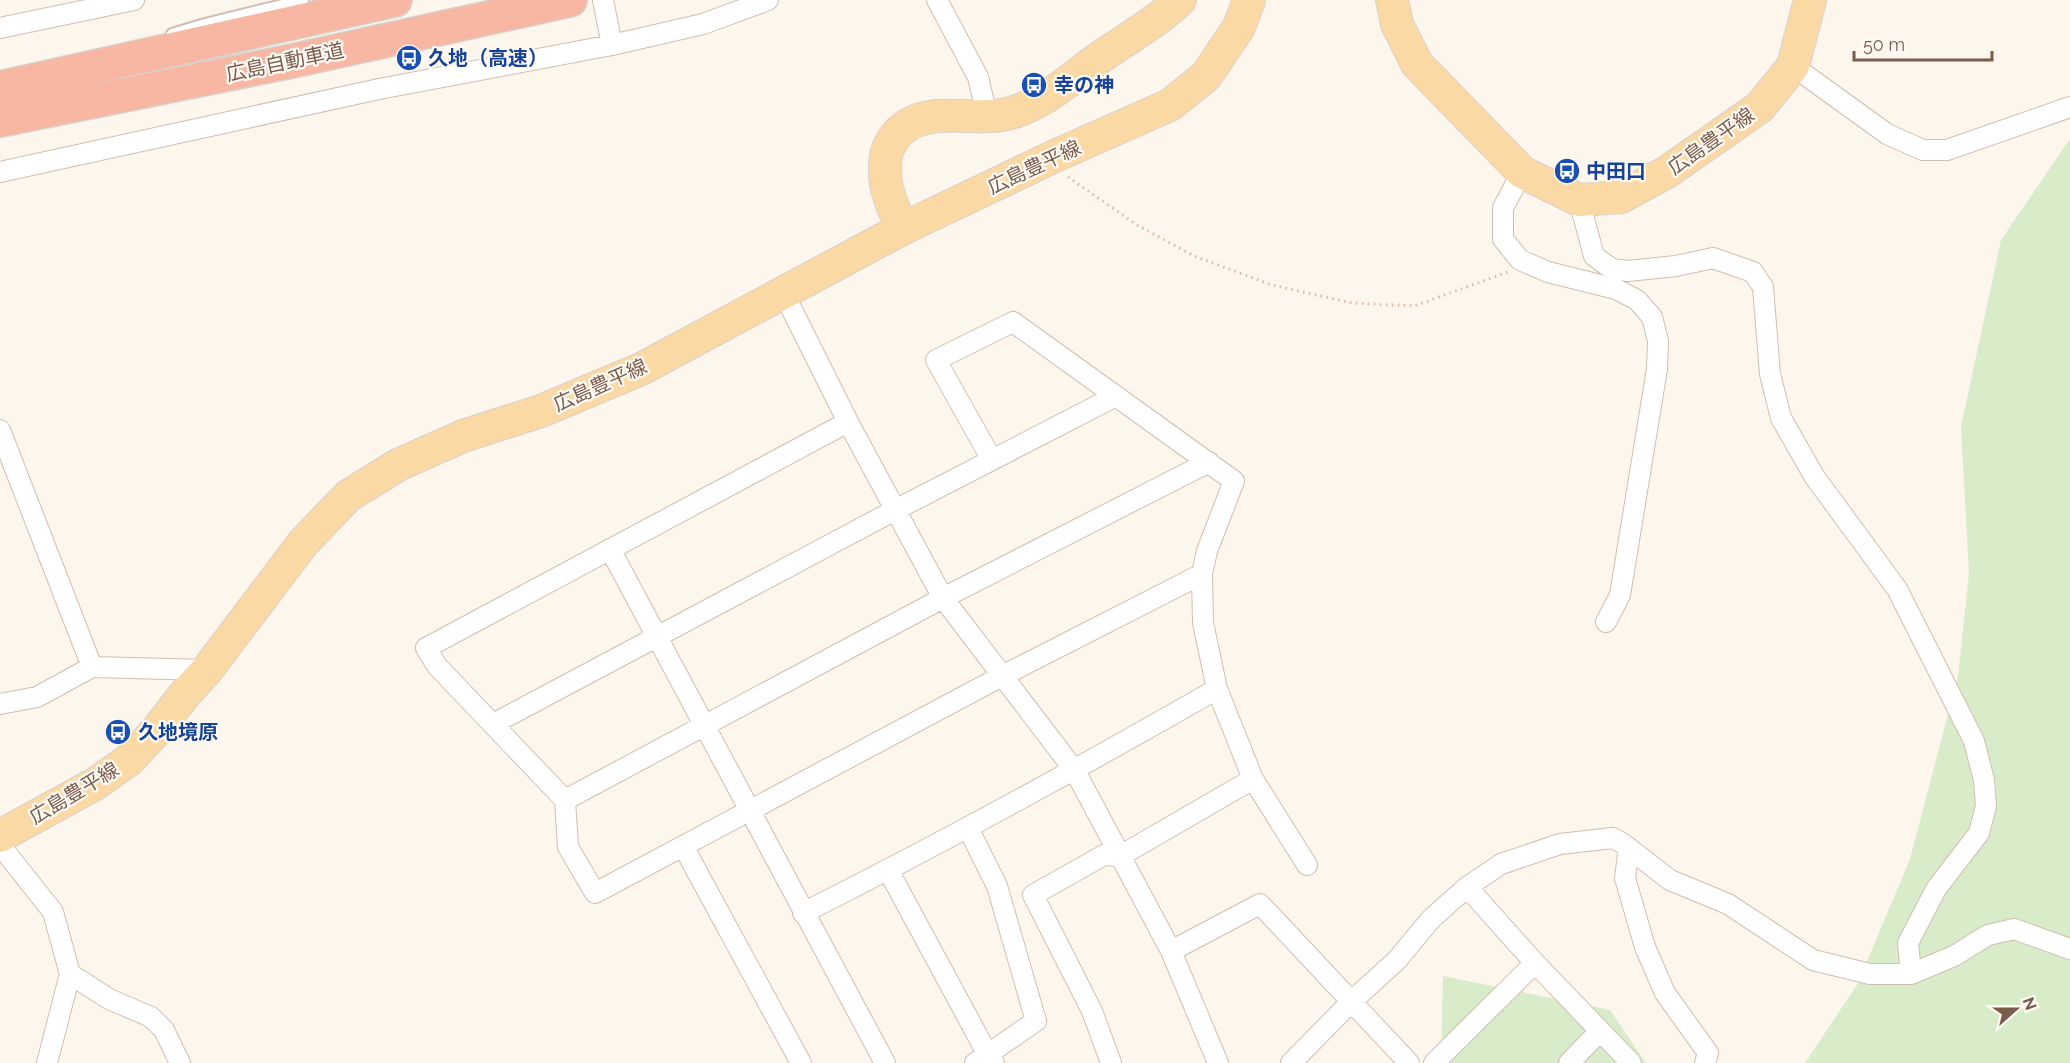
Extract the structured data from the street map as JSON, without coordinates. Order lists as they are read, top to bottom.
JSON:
{
  "streets": {
    "highway": ["広島自動車道"],
    "main road": ["広島豊平線"]
  },
  "places": {
    "bus stop": [
      "久地（高速）",
      "幸の神",
      "中田口",
      "久地境原"
    ]
  },
  "scale_bar": "50 m",
  "north": "right"
}
